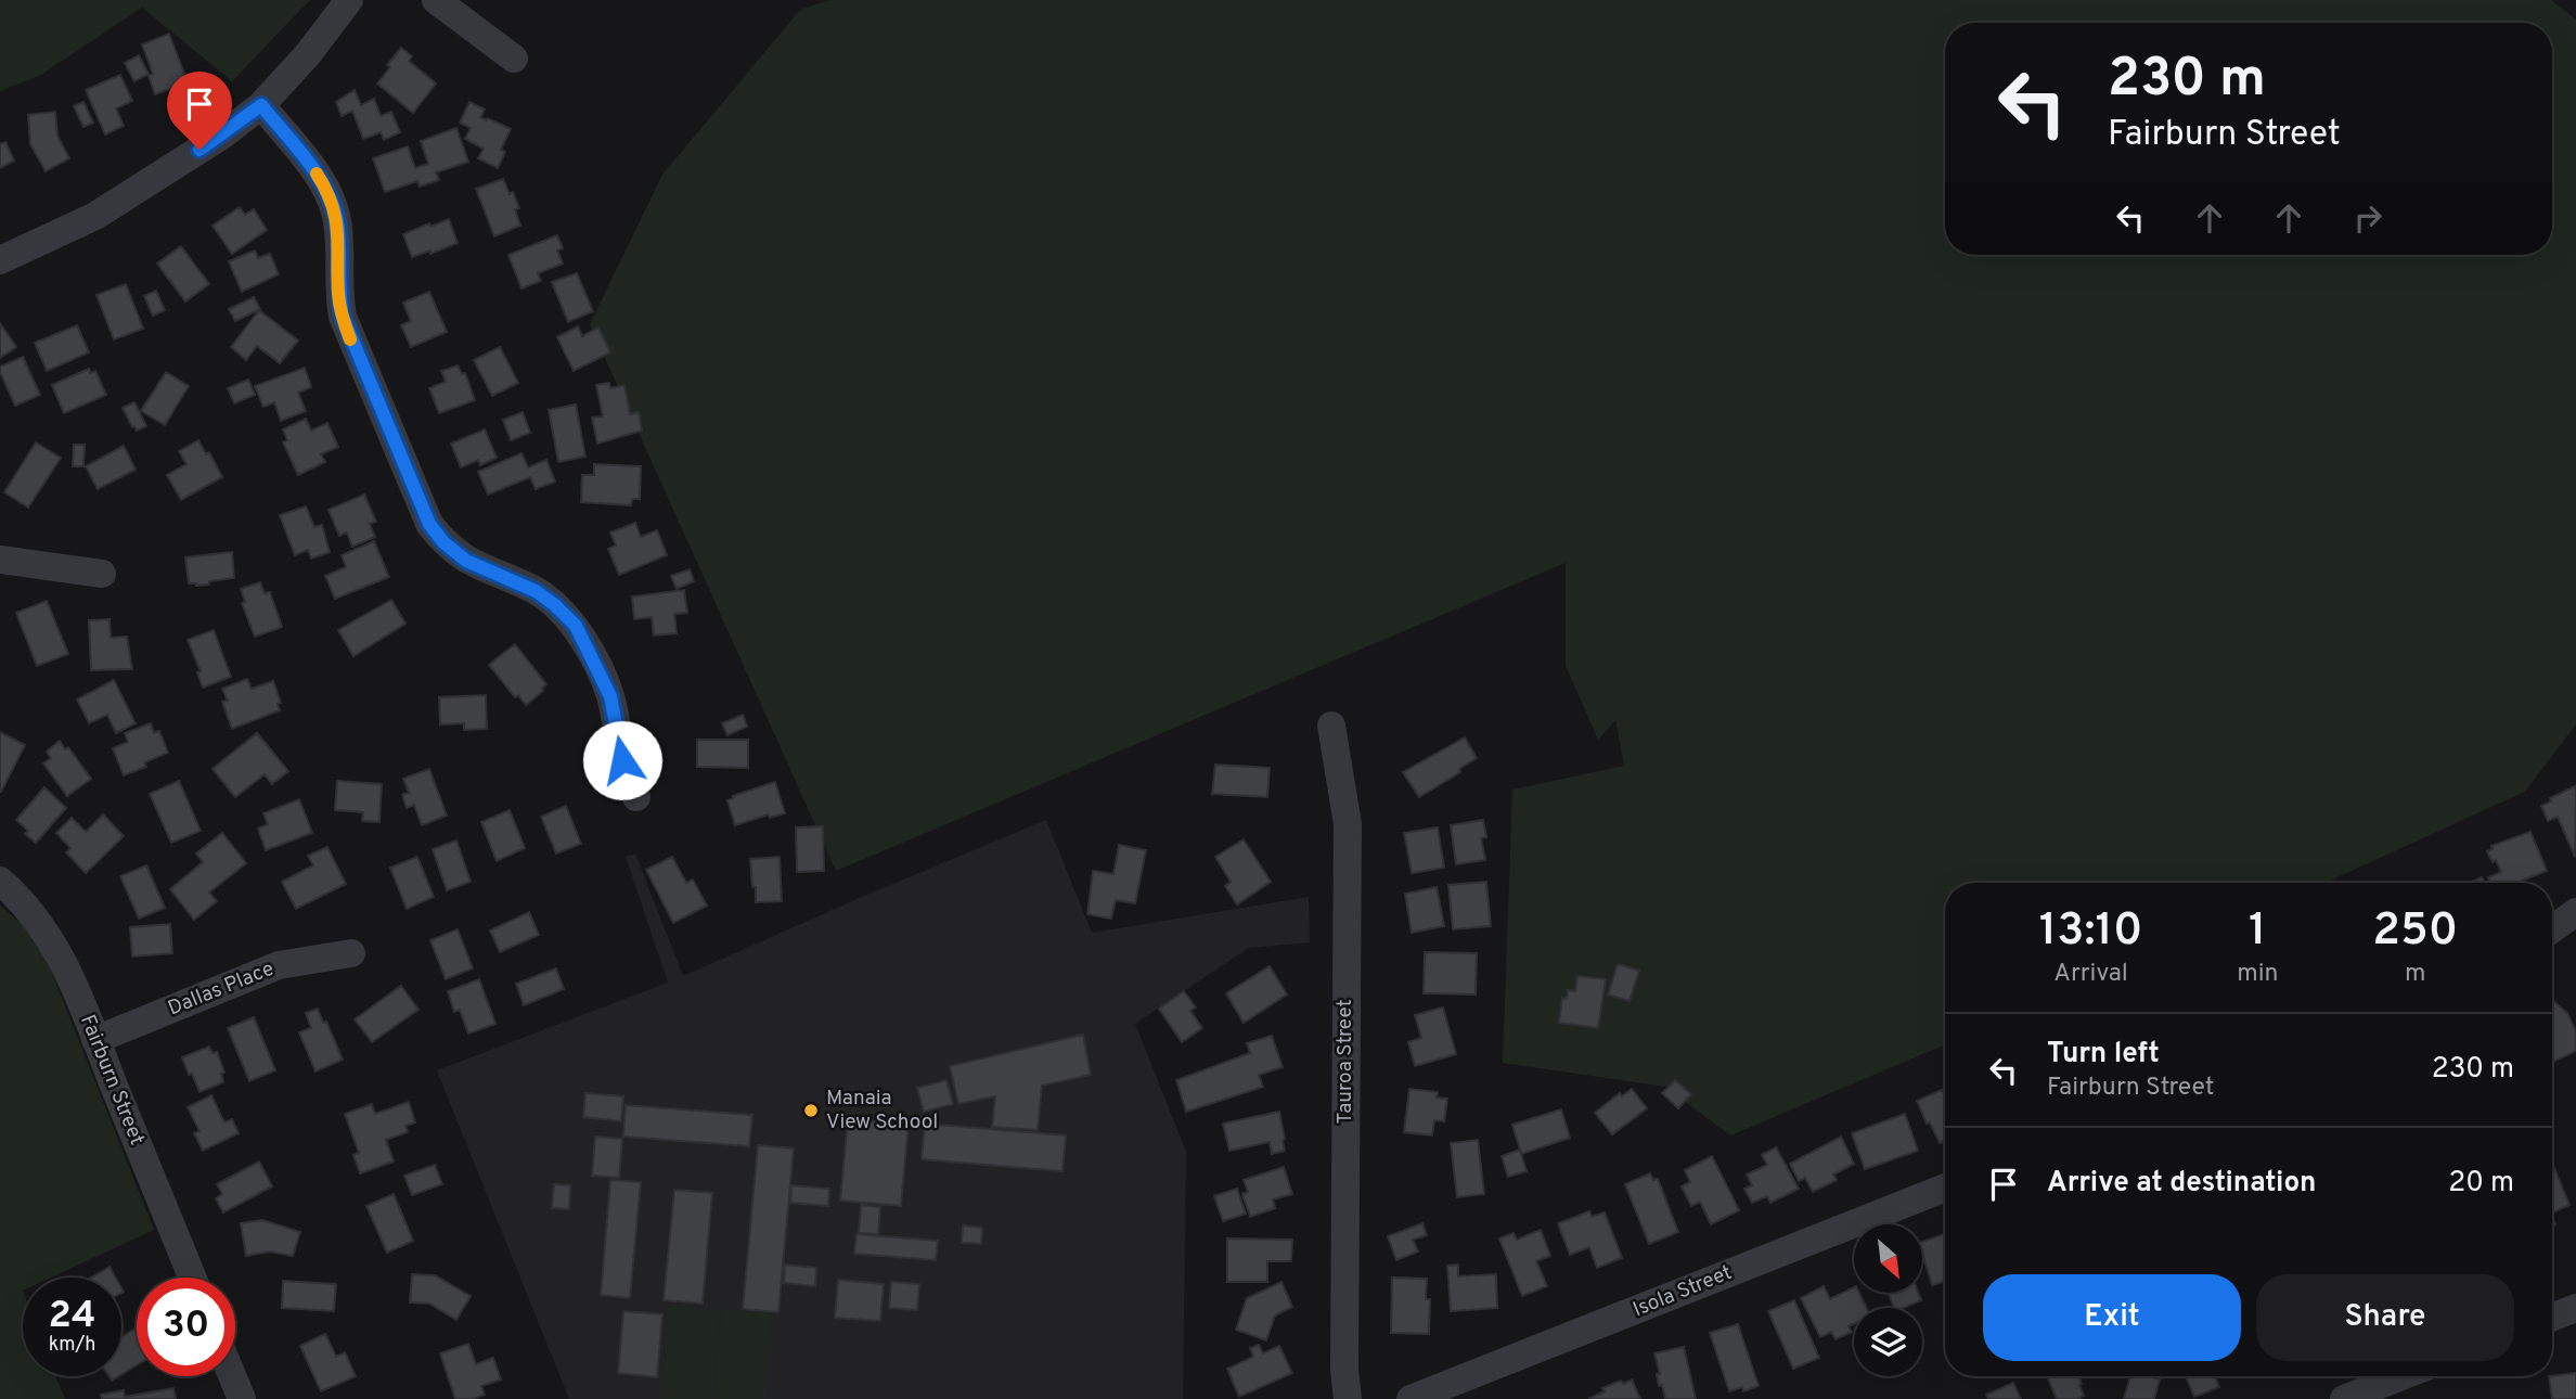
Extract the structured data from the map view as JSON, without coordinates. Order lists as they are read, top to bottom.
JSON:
{
  "streets": {
    "street": [
      "Dallas Place",
      "Tauroa Street",
      "Fairburn Street",
      "Isola Street"
    ]
  },
  "crossings": [
    ["Dallas Place", "Fairburn Street"]
  ],
  "places": ["Manaia View School"],
  "north": "bottom right",
  "page": {
    "turn": ["230 m", "Fairburn Street"],
    "eta": [
      "13:10",
      "Arrival",
      "1",
      "min",
      "250",
      "m"
    ],
    "list": [
      {
        "name": "Turn left",
        "note": "Fairburn Street",
        "value": "230 m"
      },
      {
        "name": "Arrive at destination",
        "value": "20 m"
      }
    ],
    "buttons": ["Exit", "Share"],
    "speed": "24 km/h",
    "limit": "30"
  }
}
